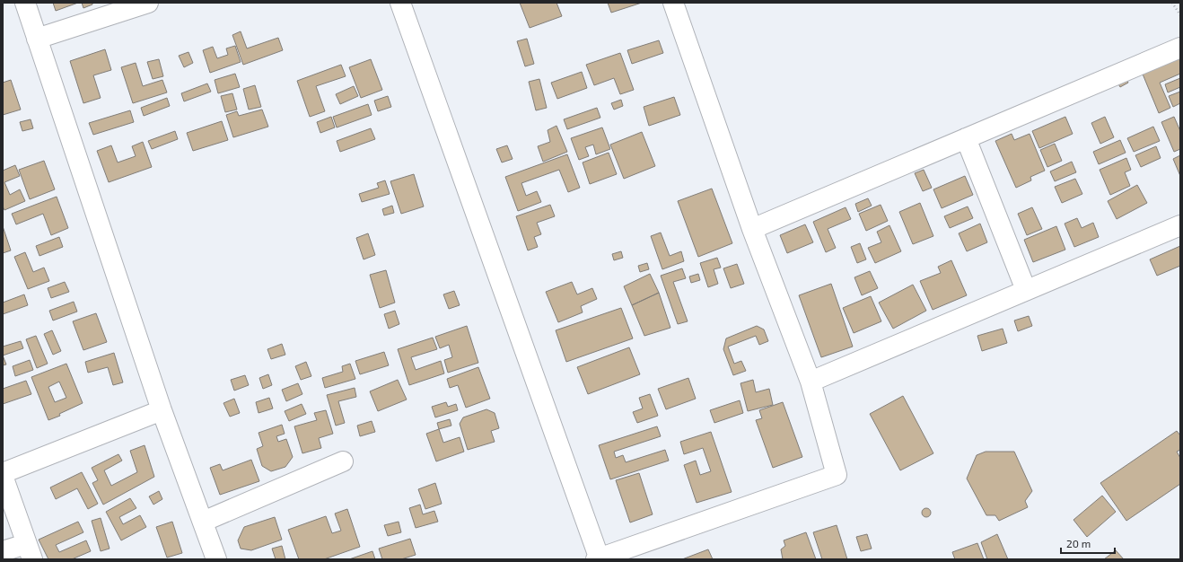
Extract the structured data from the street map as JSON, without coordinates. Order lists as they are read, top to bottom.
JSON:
{
  "scale_bar": "20 m"
}
